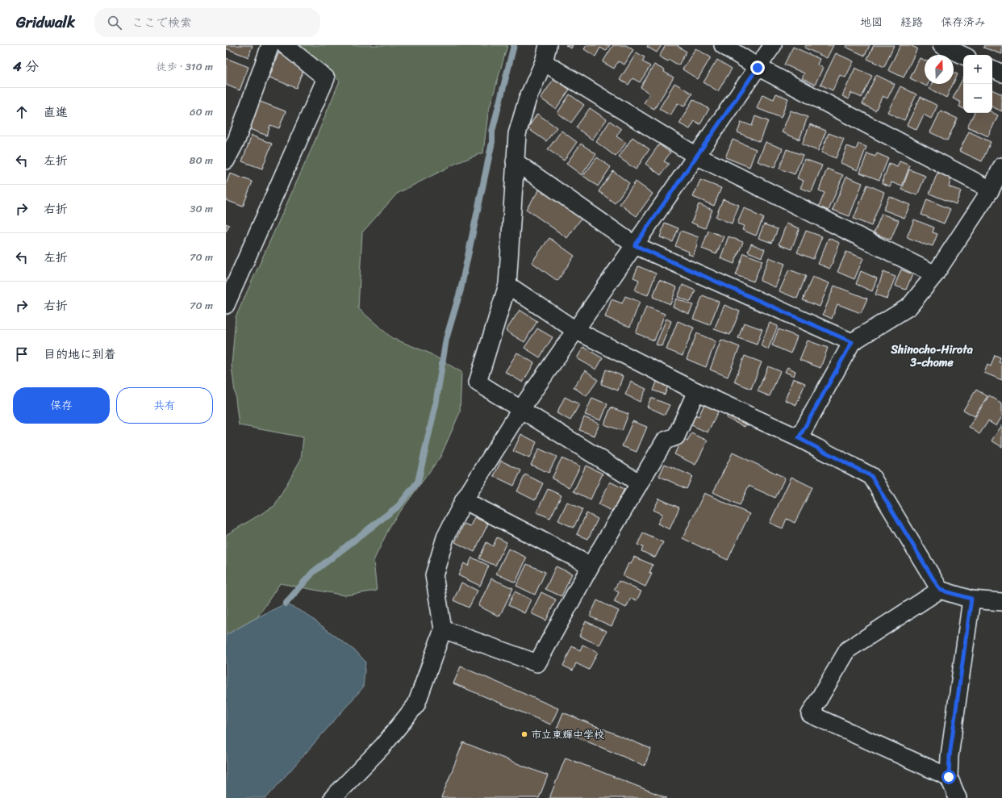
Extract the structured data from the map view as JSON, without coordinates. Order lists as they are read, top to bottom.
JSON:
{
  "districts": ["Shinocho-Hirota 3-chome"],
  "places": ["市立東輝中学校"],
  "north": "top",
  "page": {
    "header": "Gridwalk",
    "search": "ここで検索",
    "nav": ["地図", "経路", "保存済み"],
    "heading": ["4 分", "徒歩 · 310 m"],
    "map_buttons": ["+", "−"],
    "list": [
      ["直進", "60 m"],
      ["左折", "80 m"],
      ["右折", "30 m"],
      ["左折", "70 m"],
      ["右折", "70 m"],
      "目的地に到着"
    ],
    "buttons": ["保存", "共有"]
  }
}
